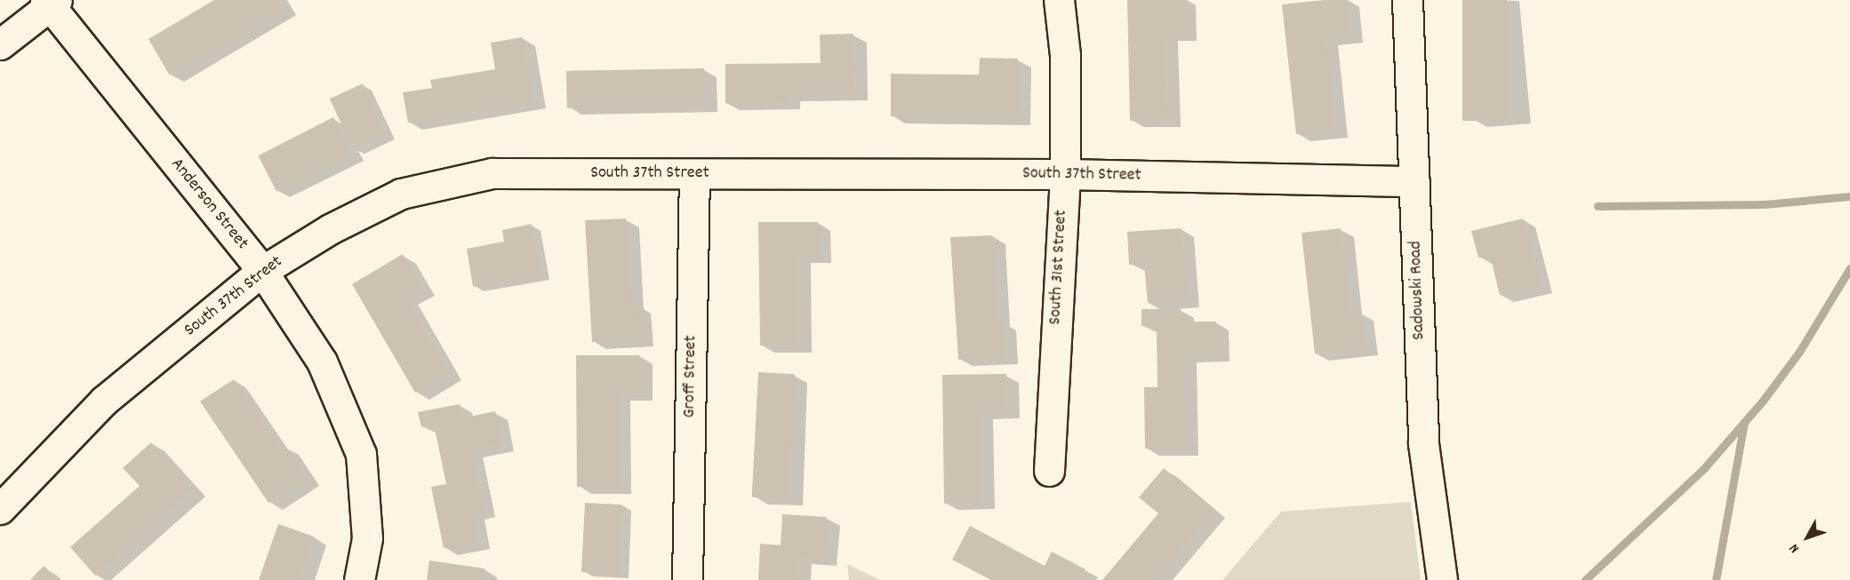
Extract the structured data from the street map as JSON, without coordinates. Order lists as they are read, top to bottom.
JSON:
{
  "streets": {
    "street": [
      "South 37th Street",
      "Anderson Street",
      "South 31st Street",
      "Sadowski Road",
      "Groff Street"
    ]
  },
  "crossings": [
    ["South 37th Street", "Anderson Street"],
    ["South 37th Street", "South 31st Street"],
    ["South 37th Street", "Sadowski Road"],
    ["South 37th Street", "Groff Street"]
  ],
  "north": "bottom left"
}
